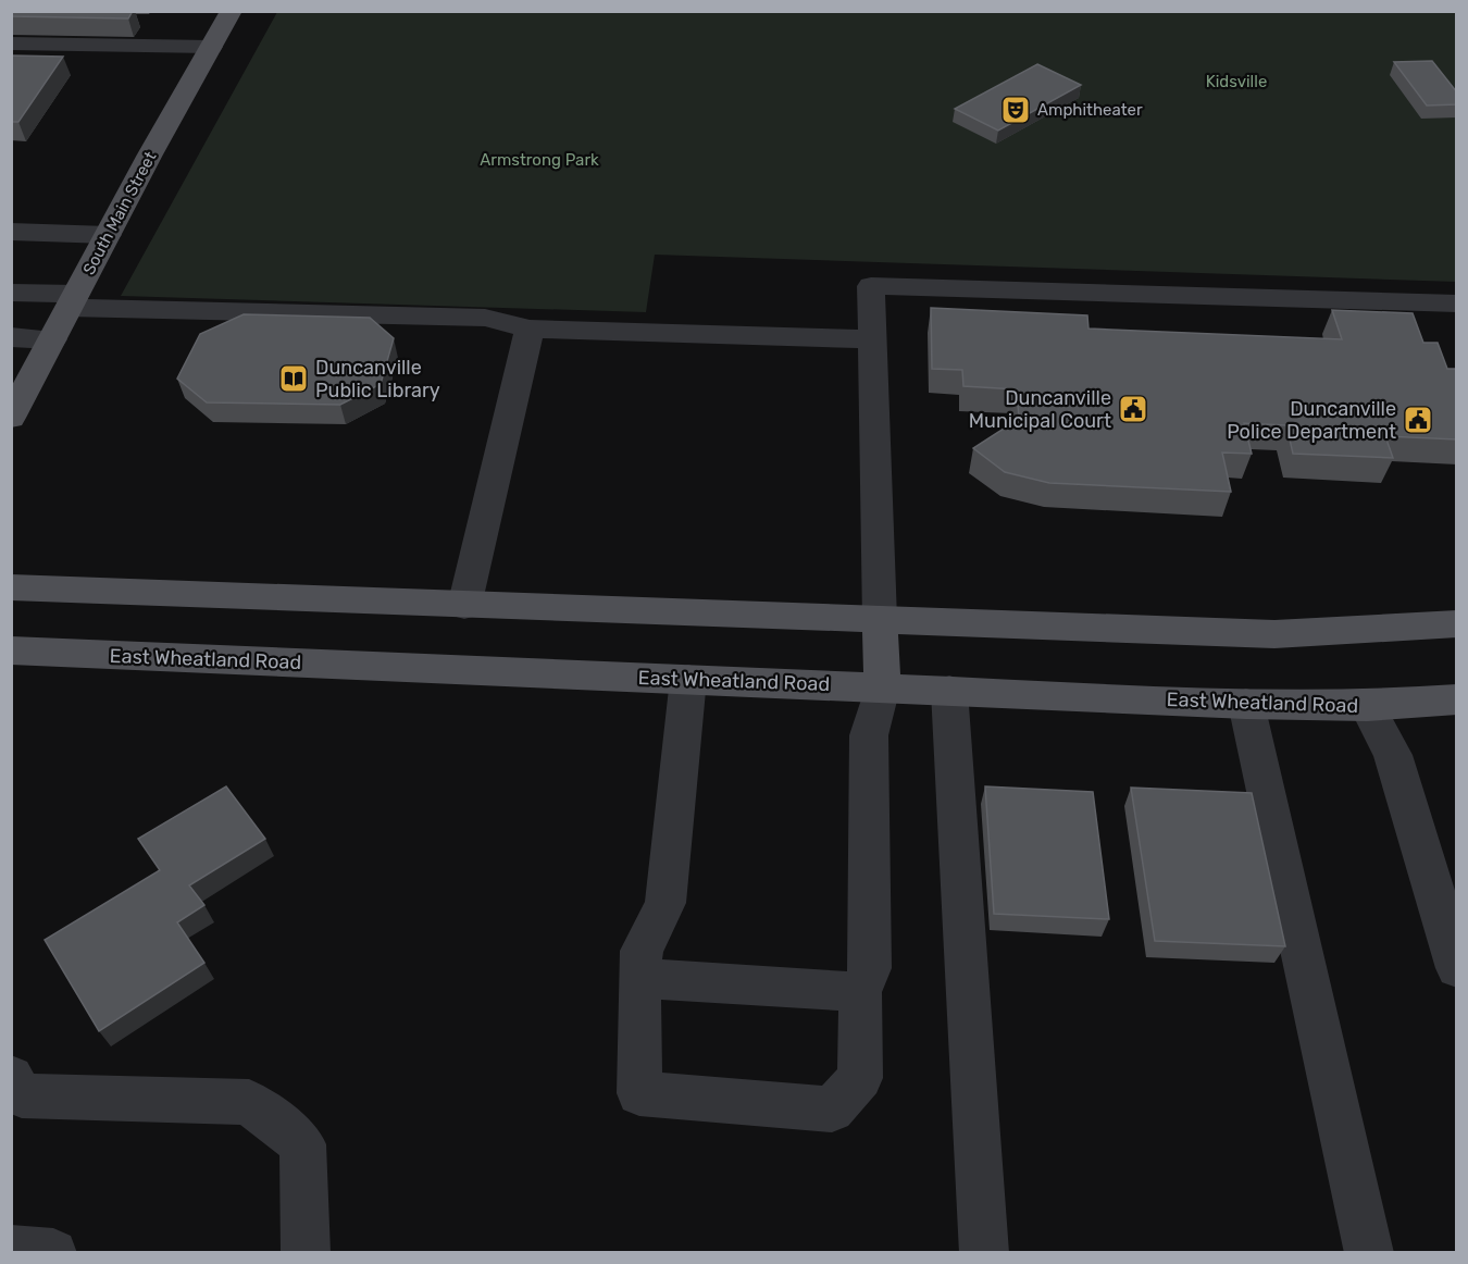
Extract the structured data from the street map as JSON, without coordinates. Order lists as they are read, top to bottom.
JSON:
{
  "streets": {
    "main road": ["South Main Street", "East Wheatland Road"]
  },
  "parks": ["Kidsville", "Armstrong Park"],
  "places": {
    "theatre": ["Amphitheater"],
    "library": ["Duncanville Public Library"],
    "public building": ["Duncanville Municipal Court", "Duncanville Police Department"]
  }
}
